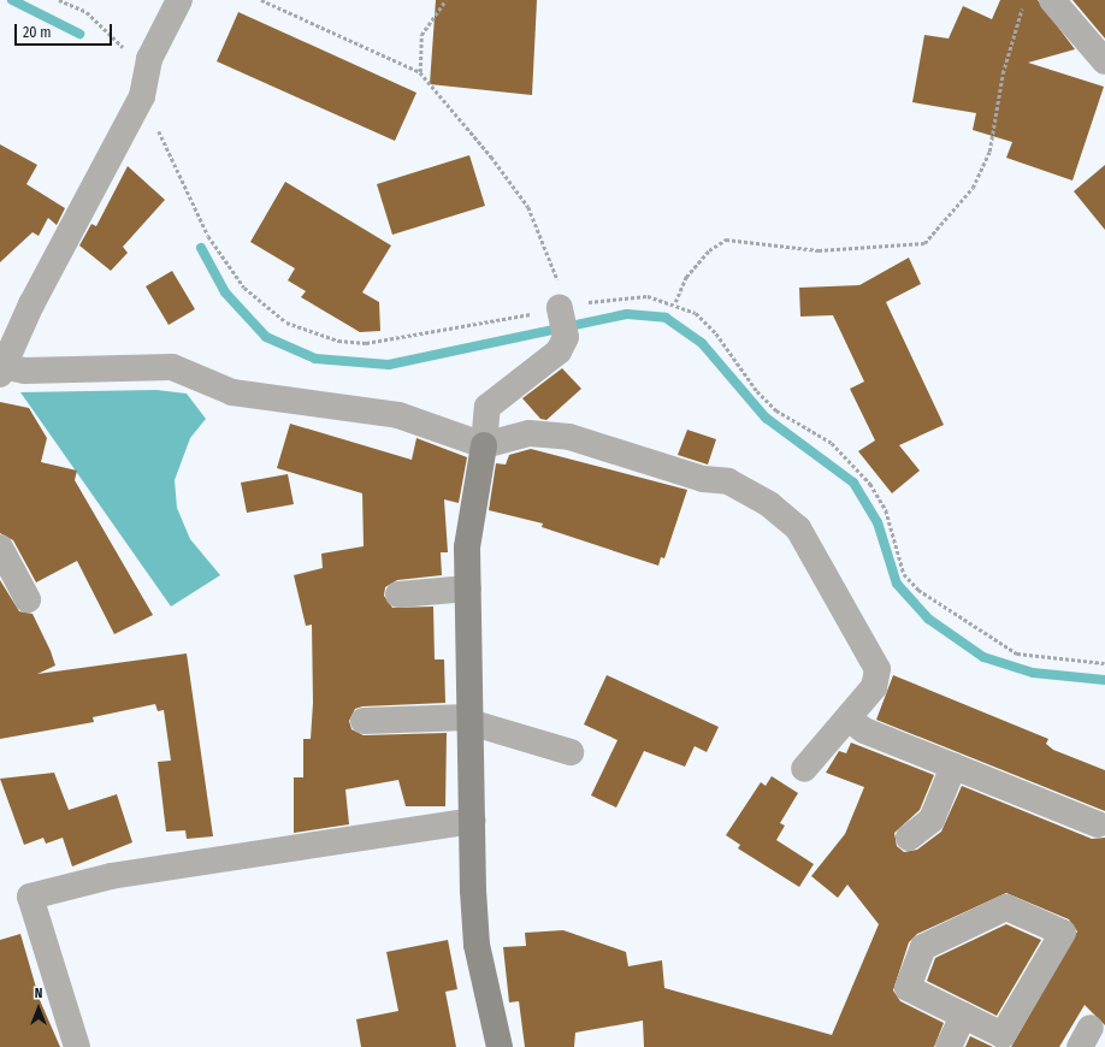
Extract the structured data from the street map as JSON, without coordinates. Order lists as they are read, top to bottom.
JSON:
{
  "scale_bar": "20 m",
  "north": "top"
}
